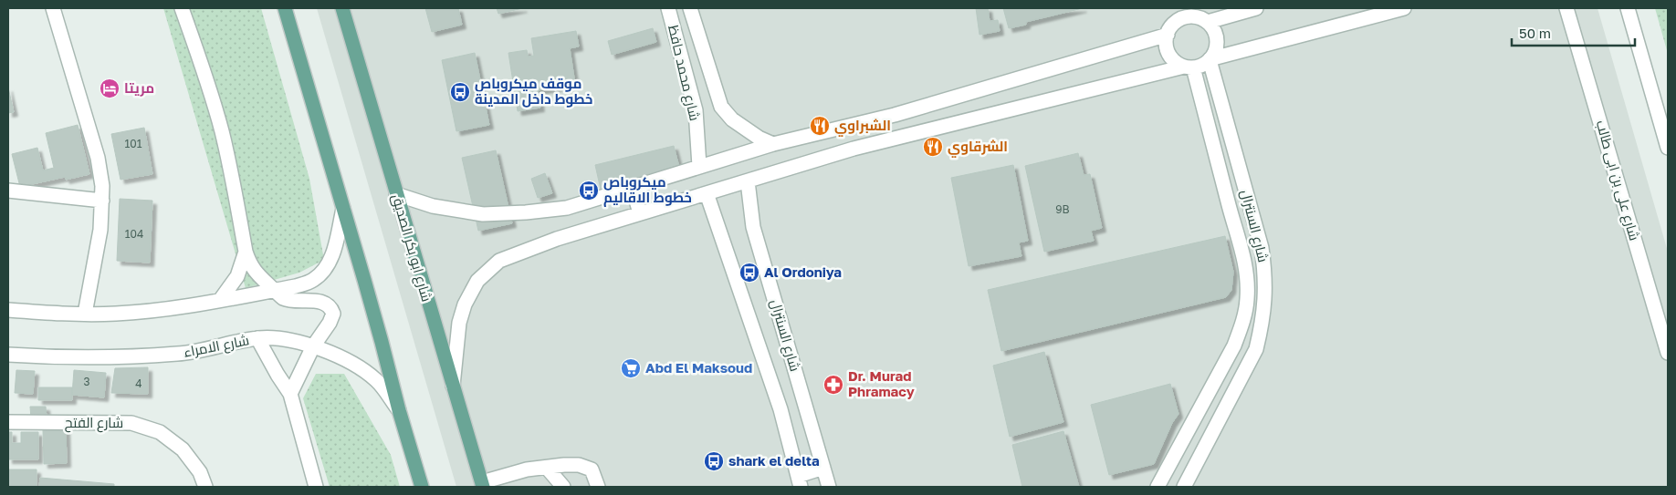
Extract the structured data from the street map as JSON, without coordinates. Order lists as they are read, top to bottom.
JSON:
{
  "streets": {
    "main road": ["شارع ابو بكر الصديق"],
    "street": [
      "شارع محمد حافظ",
      "شارع على بن ابى طالب",
      "شارع السنترال",
      "شارع الامراء",
      "شارع الفتح"
    ]
  },
  "places": {
    "hotel": ["مريتا"],
    "bus stop": [
      "موقف ميكروباص خطوط داخل المدينة",
      "ميكروباص خطوط الاقاليم",
      "Al Ordoniya",
      "shark el delta"
    ],
    "restaurant": ["الشبراوي", "الشرقاوي"],
    "supermarket": ["Abd El Maksoud"],
    "pharmacy": ["Dr. Murad Phramacy"]
  },
  "house_numbers": [
    "101",
    "9B",
    "104",
    "3",
    "4"
  ],
  "scale_bar": "50 m"
}
